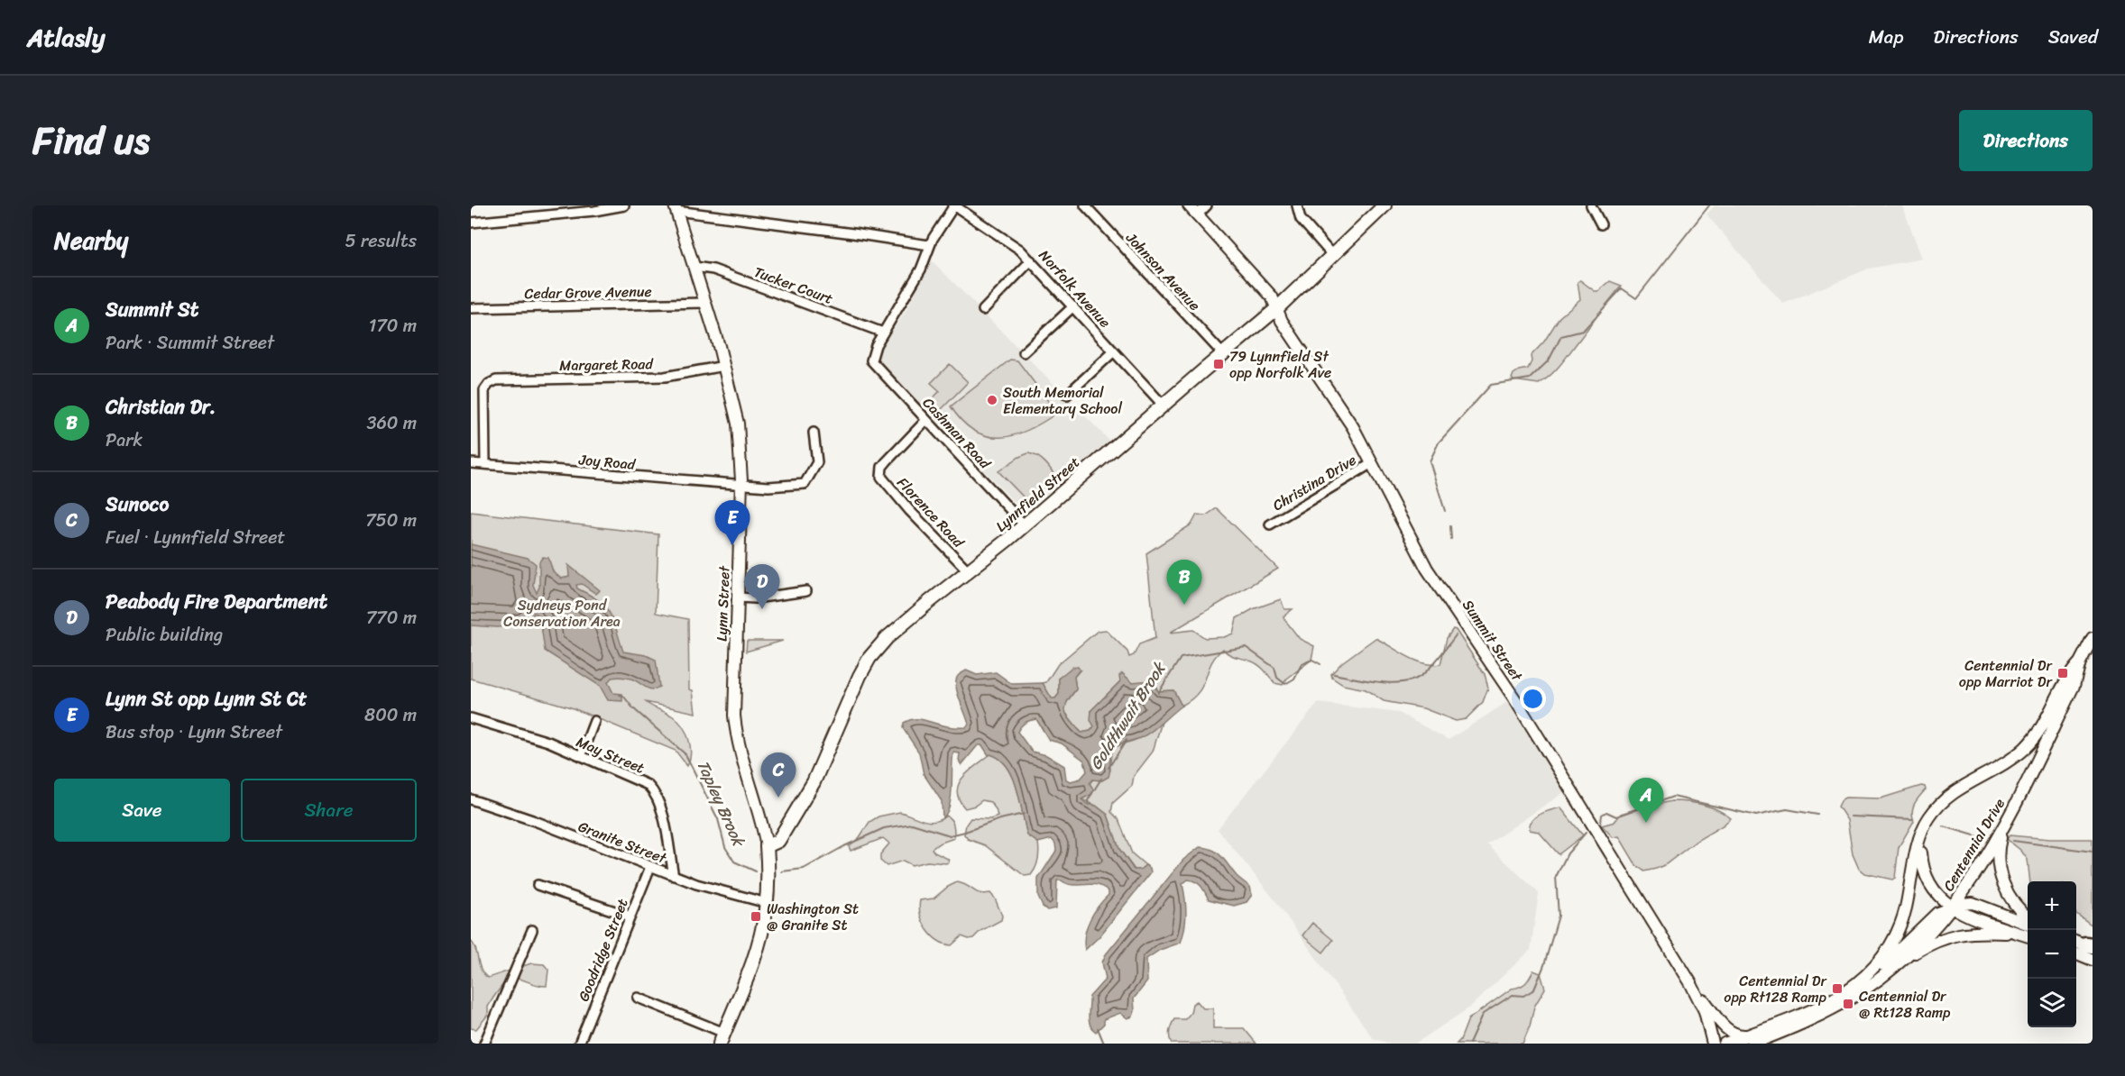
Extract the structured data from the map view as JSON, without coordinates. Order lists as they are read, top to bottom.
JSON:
{
  "streets": {
    "main road": [
      "Lynnfield Street",
      "Lynn Street",
      "Summit Street",
      "Centennial Drive"
    ],
    "street": [
      "Johnson Avenue",
      "Tucker Court",
      "Norfolk Avenue",
      "Cedar Grove Avenue",
      "Margaret Road",
      "Cashman Road",
      "Joy Road",
      "Christina Drive",
      "Florence Road",
      "May Street",
      "Granite Street",
      "Goodridge Street"
    ]
  },
  "crossings": [
    ["Johnson Avenue", "Lynnfield Street"],
    ["Tucker Court", "Cashman Road"],
    ["Tucker Court", "Lynn Street"],
    ["Norfolk Avenue", "Lynnfield Street"],
    ["Cedar Grove Avenue", "Lynn Street"],
    ["Margaret Road", "Joy Road"],
    ["Margaret Road", "Lynn Street"],
    ["Cashman Road", "Lynnfield Street"],
    ["Cashman Road", "Florence Road"],
    ["Joy Road", "Lynn Street"],
    ["Christina Drive", "Summit Street"],
    ["Lynnfield Street", "Florence Road"],
    ["Lynnfield Street", "Lynn Street"],
    ["Lynnfield Street", "Summit Street"],
    ["May Street", "Granite Street"],
    ["Granite Street", "Goodridge Street"]
  ],
  "water": ["Goldthwait Brook", "Tapley Brook"],
  "parks": ["Sydneys Pond Conservation Area"],
  "places": {
    "transit": [
      "79 Lynnfield St opp Norfolk Ave",
      "Centennial Dr opp Marriot Dr",
      "Washington St @ Granite St",
      "Centennial Dr opp Rt128 Ramp",
      "Centennial Dr @ Rt128 Ramp"
    ],
    "other": ["South Memorial Elementary School"]
  },
  "page": {
    "header": "Atlasly",
    "nav": ["Map", "Directions", "Saved"],
    "title": "Find us",
    "buttons": [
      "Directions",
      ["Save", "Share"]
    ],
    "heading": ["Nearby", "5 results"],
    "list": [
      {
        "mark": "A",
        "name": "Summit St",
        "note": "Park · Summit Street",
        "value": "170 m"
      },
      {
        "mark": "B",
        "name": "Christian Dr.",
        "note": "Park",
        "value": "360 m"
      },
      {
        "mark": "C",
        "name": "Sunoco",
        "note": "Fuel · Lynnfield Street",
        "value": "750 m"
      },
      {
        "mark": "D",
        "name": "Peabody Fire Department",
        "note": "Public building",
        "value": "770 m"
      },
      {
        "mark": "E",
        "name": "Lynn St opp Lynn St Ct",
        "note": "Bus stop · Lynn Street",
        "value": "800 m"
      }
    ],
    "pins": [
      "E",
      "B",
      "D",
      "C",
      "A"
    ],
    "map_buttons": ["+", "−"]
  }
}
